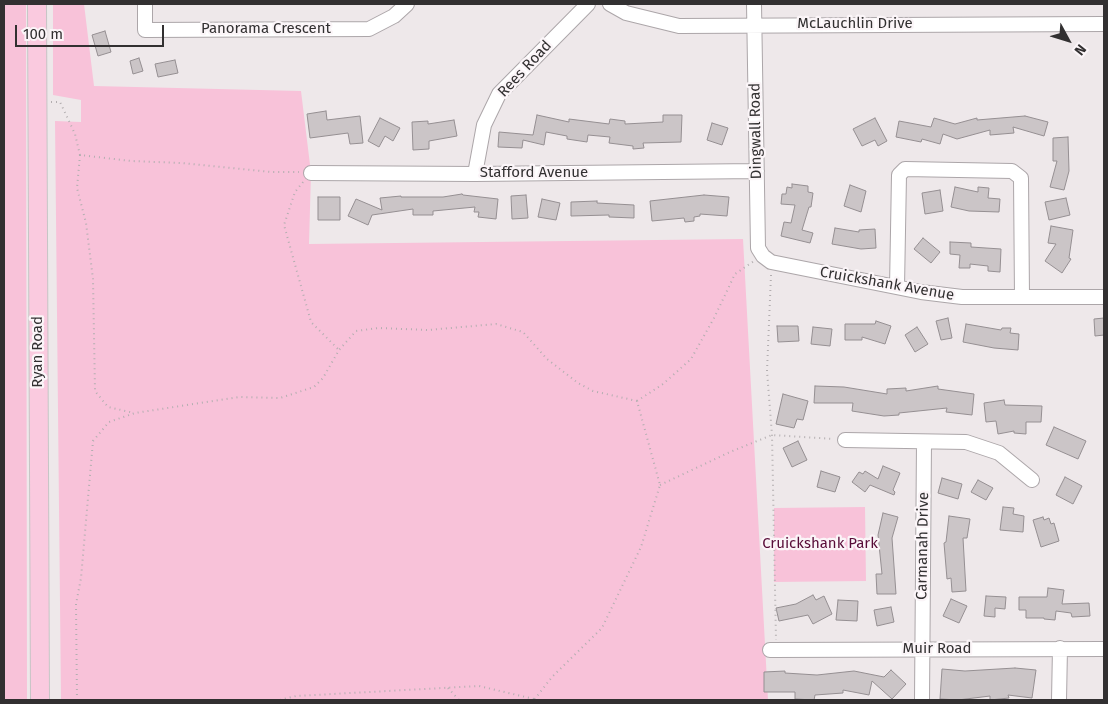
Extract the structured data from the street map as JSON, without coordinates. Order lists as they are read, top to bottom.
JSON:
{
  "streets": {
    "main road": ["Ryan Road"],
    "street": [
      "McLauchlin Drive",
      "Panorama Crescent",
      "Rees Road",
      "Dingwall Road",
      "Stafford Avenue",
      "Cruickshank Avenue",
      "Carmanah Drive",
      "Muir Road"
    ]
  },
  "crossings": [
    ["McLauchlin Drive", "Dingwall Road"],
    ["Rees Road", "Stafford Avenue"],
    ["Dingwall Road", "Stafford Avenue"],
    ["Dingwall Road", "Cruickshank Avenue"],
    ["Carmanah Drive", "Muir Road"]
  ],
  "parks": ["Cruickshank Park"],
  "scale_bar": "100 m",
  "north": "bottom right"
}
